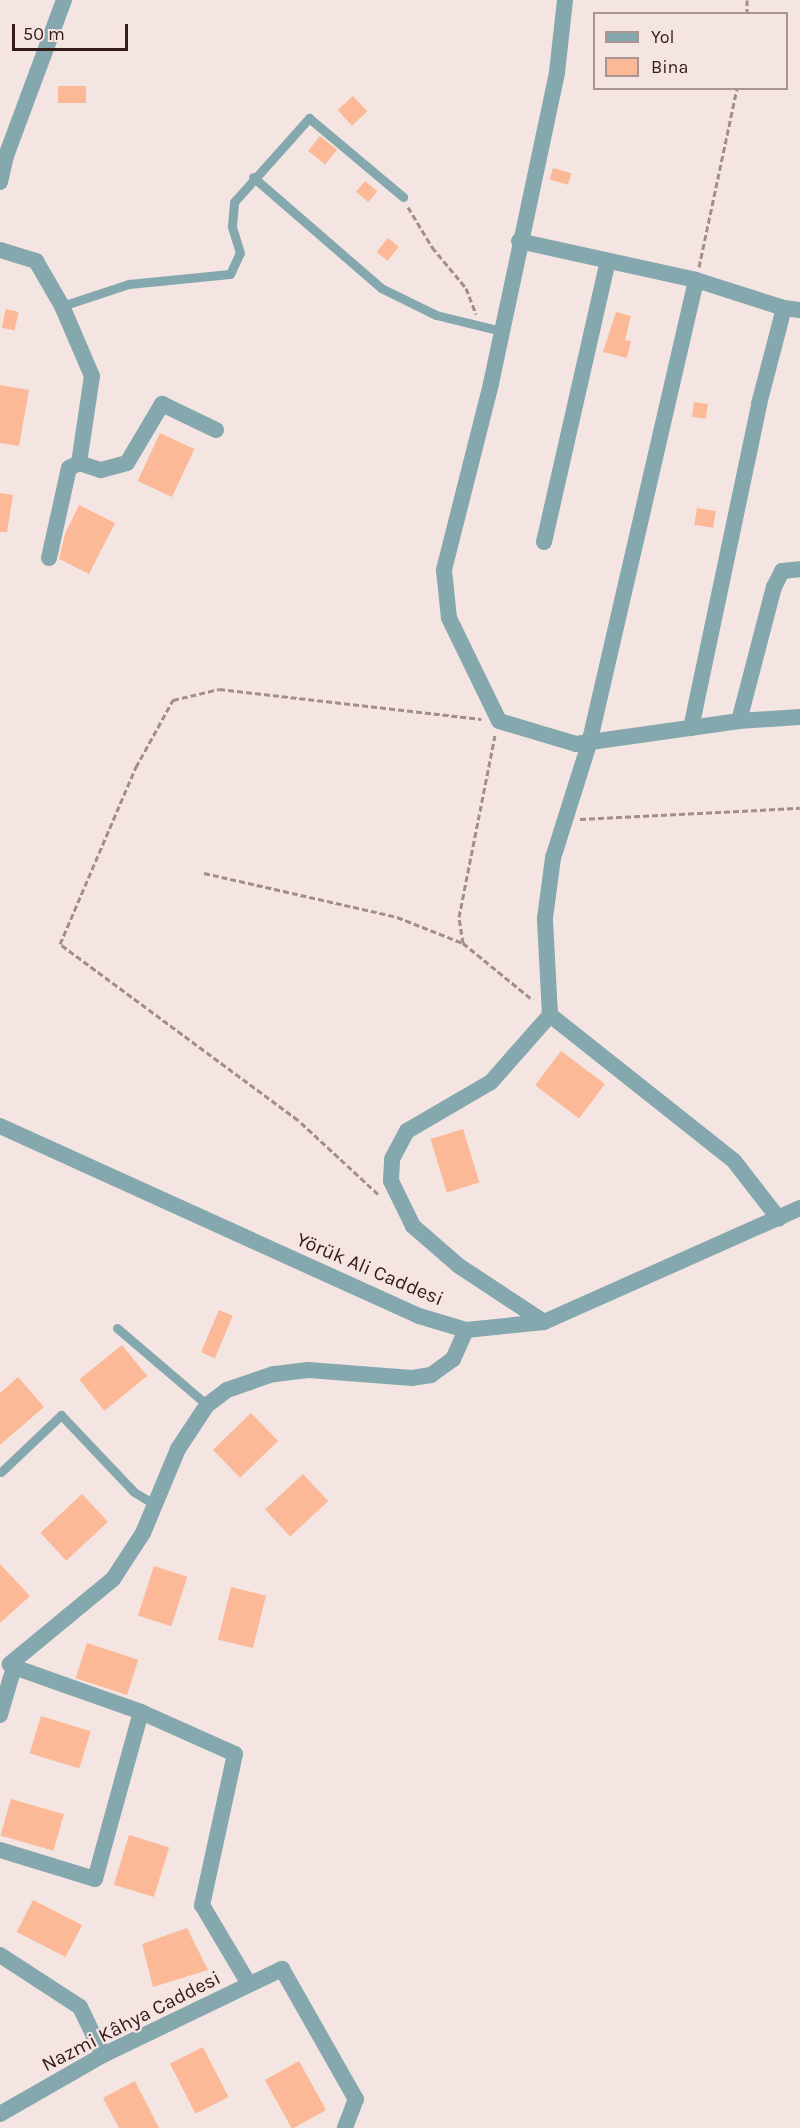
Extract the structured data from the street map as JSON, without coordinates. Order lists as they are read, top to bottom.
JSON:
{
  "streets": {
    "street": ["Yörük Ali Caddesi", "Nazmi Kâhya Caddesi"]
  },
  "legend": ["Yol", "Bina"],
  "scale_bar": "50 m"
}
